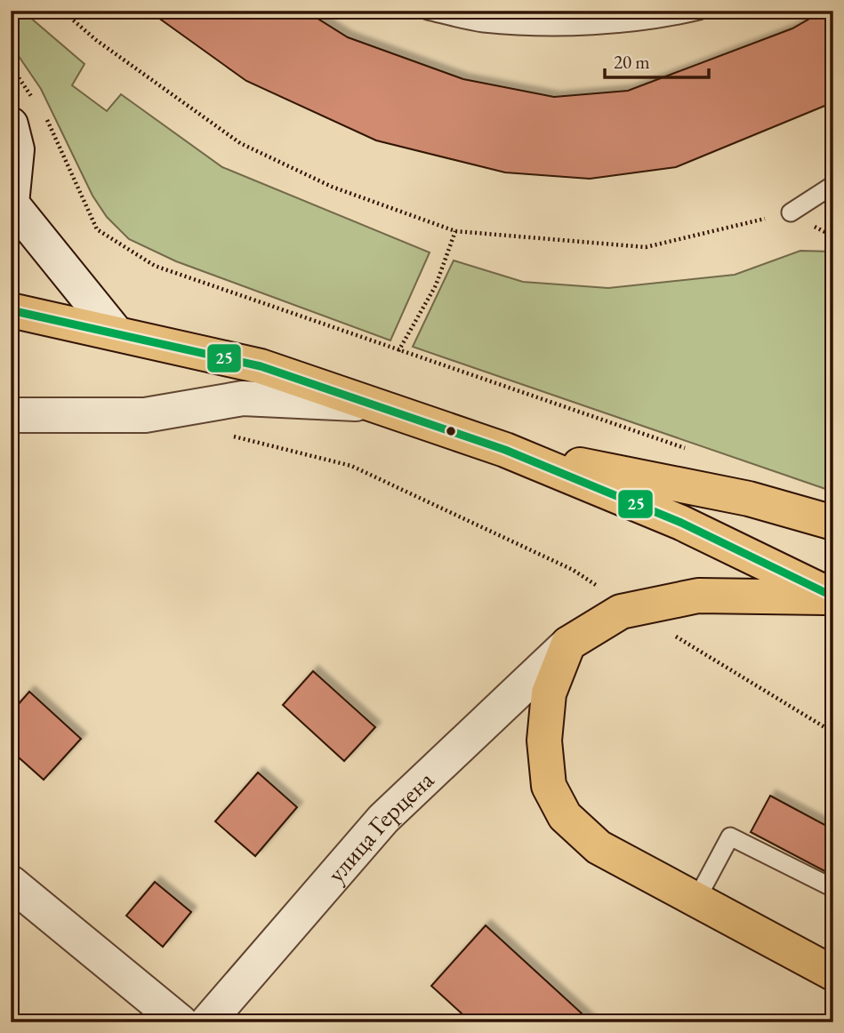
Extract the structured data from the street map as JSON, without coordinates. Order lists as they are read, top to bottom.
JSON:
{
  "streets": {
    "street": ["улица Герцена"]
  },
  "lines": ["transit line 25"],
  "scale_bar": "20 m"
}
